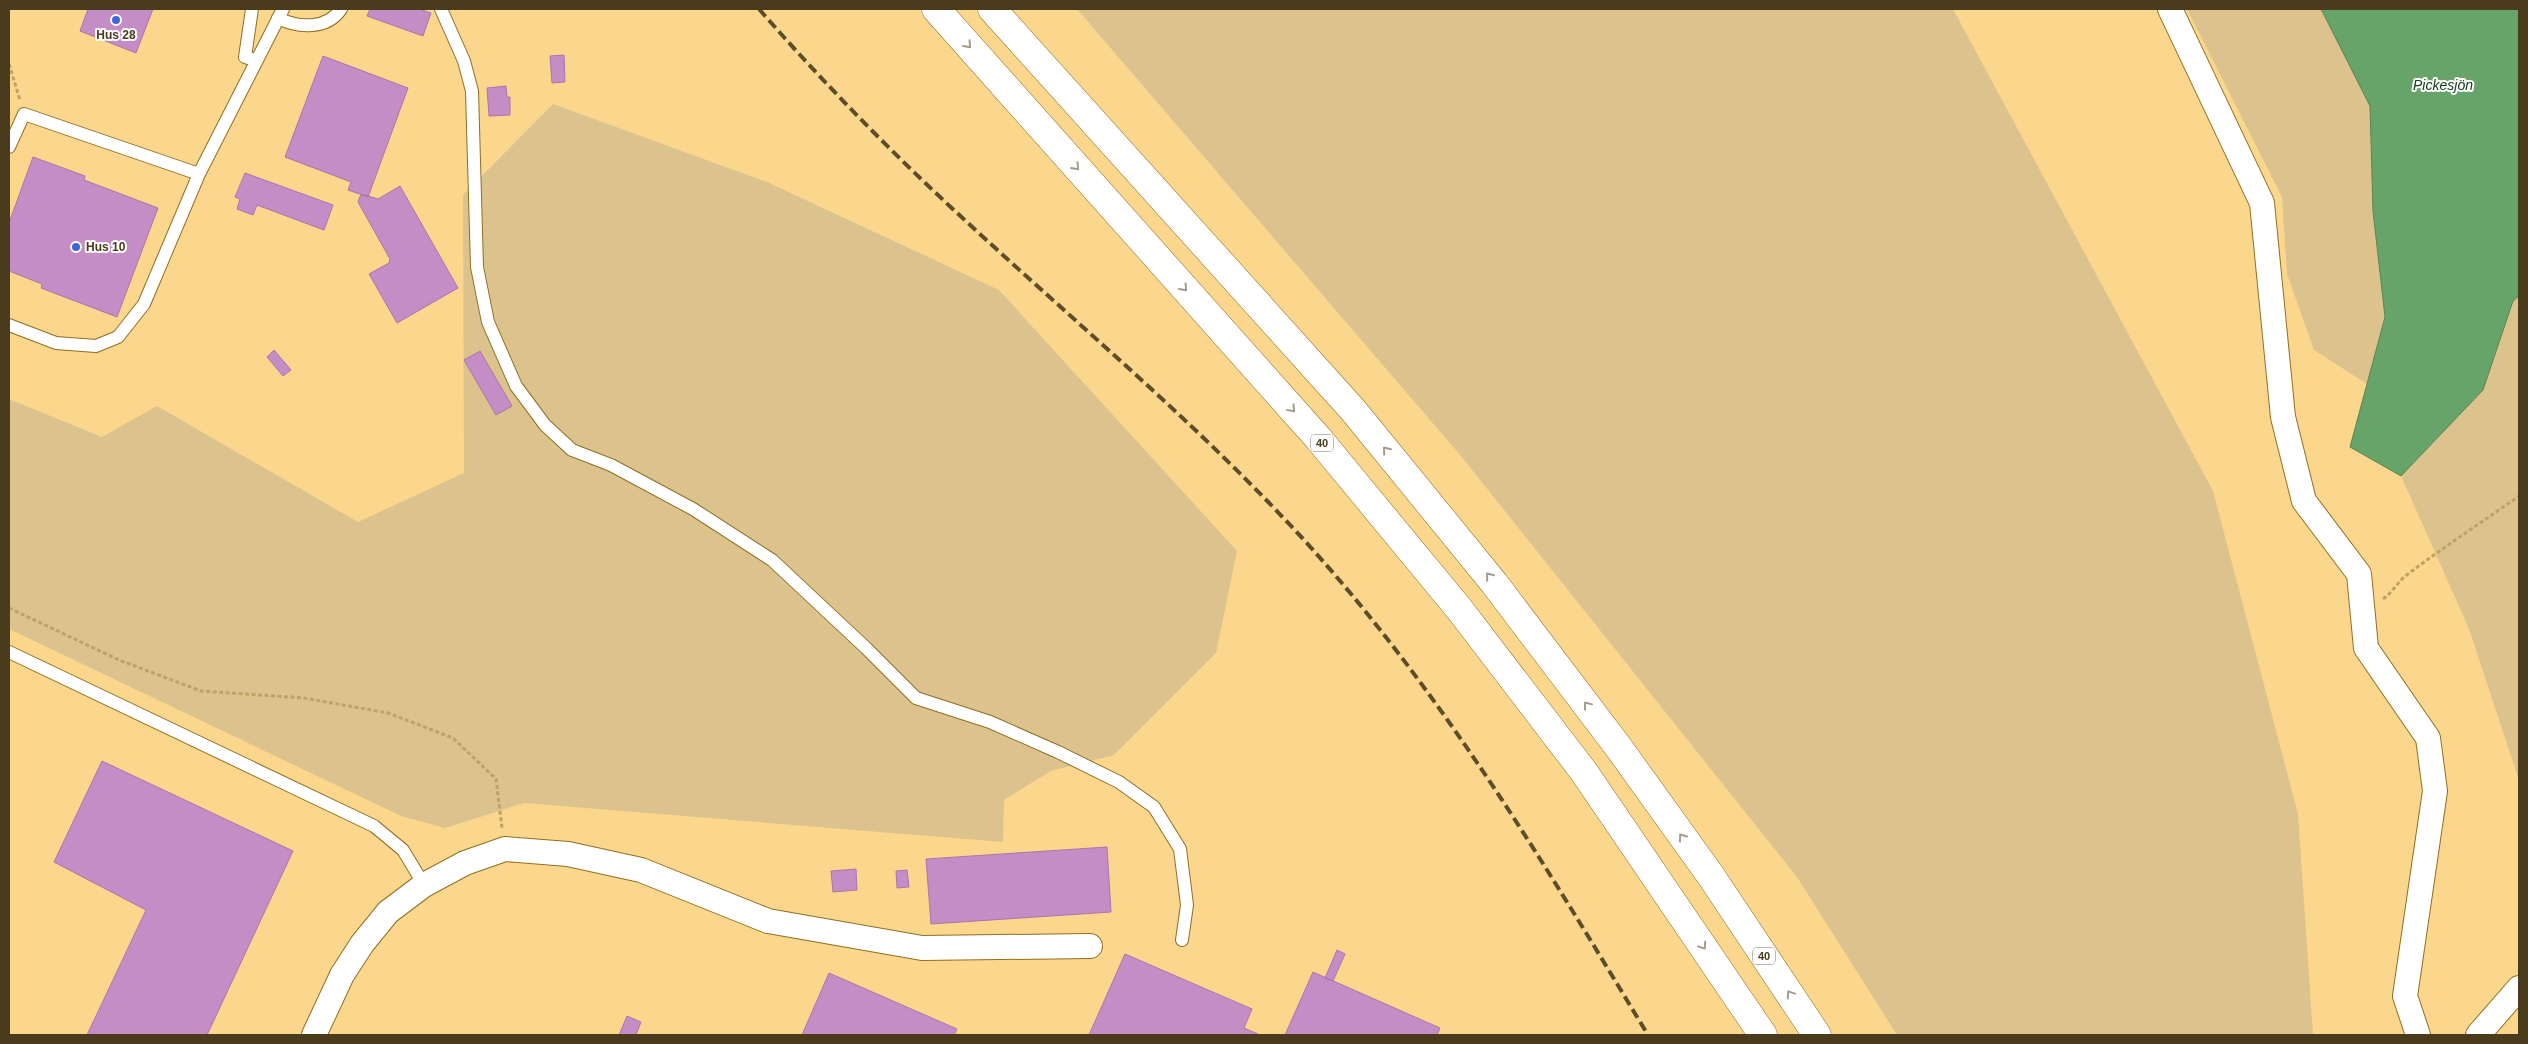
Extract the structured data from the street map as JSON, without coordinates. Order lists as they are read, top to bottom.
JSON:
{
  "streets": {
    "highway": ["40"]
  },
  "water": ["Pickesjön"],
  "places": ["Hus 28", "Hus 10"]
}
